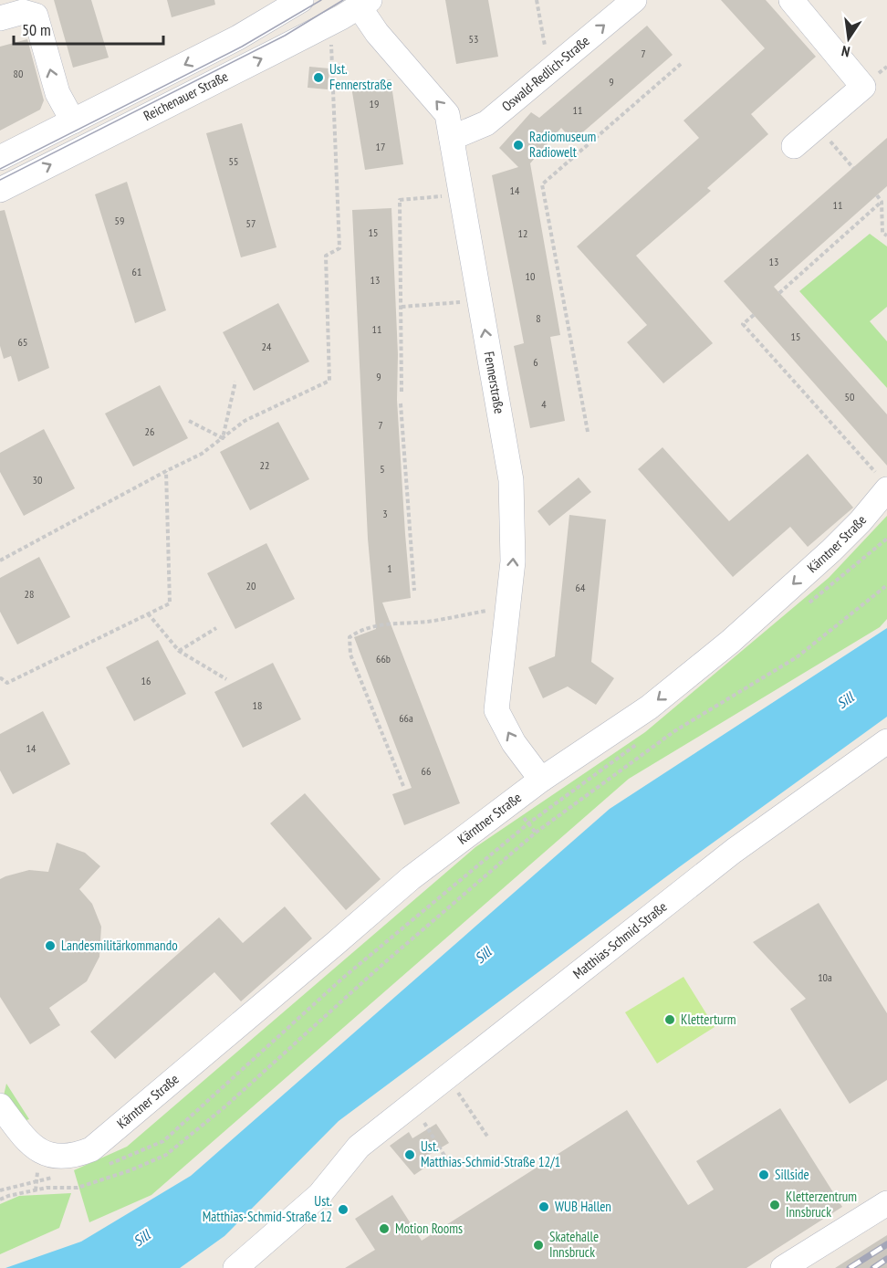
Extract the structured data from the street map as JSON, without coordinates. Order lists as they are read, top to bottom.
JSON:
{
  "streets": {
    "street": [
      "Oswald-Redlich-Straße",
      "Reichenauer Straße",
      "Fennerstraße",
      "Kärntner Straße",
      "Matthias-Schmid-Straße"
    ]
  },
  "crossings": [
    ["Oswald-Redlich-Straße", "Fennerstraße"],
    ["Reichenauer Straße", "Fennerstraße"],
    ["Fennerstraße", "Kärntner Straße"]
  ],
  "one_way": ["Oswald-Redlich-Straße", "Fennerstraße", "Kärntner Straße"],
  "water": ["Sill"],
  "places": [
    "Ust. Fennerstraße",
    "Radiomuseum Radiowelt",
    "Landesmilitärkommando",
    "Kletterturm",
    "Ust. Matthias-Schmid-Straße 12/1",
    "Sillside",
    "Kletterzentrum Innsbruck",
    "WUB Hallen",
    "Ust. Matthias-Schmid-Straße 12",
    "Motion Rooms",
    "Skatehalle Innsbruck"
  ],
  "house_numbers": [
    "53",
    "7",
    "80",
    "9",
    "19",
    "11",
    "17",
    "55",
    "14",
    "11",
    "59",
    "57",
    "15",
    "12",
    "13",
    "61",
    "10",
    "13",
    "8",
    "11",
    "15",
    "65",
    "24",
    "6",
    "9",
    "50",
    "4",
    "7",
    "26",
    "22",
    "5",
    "30",
    "3",
    "1",
    "20",
    "64",
    "28",
    "66b",
    "16",
    "18",
    "66a",
    "14",
    "66",
    "10a"
  ],
  "scale_bar": "50 m",
  "north": "bottom"
}
